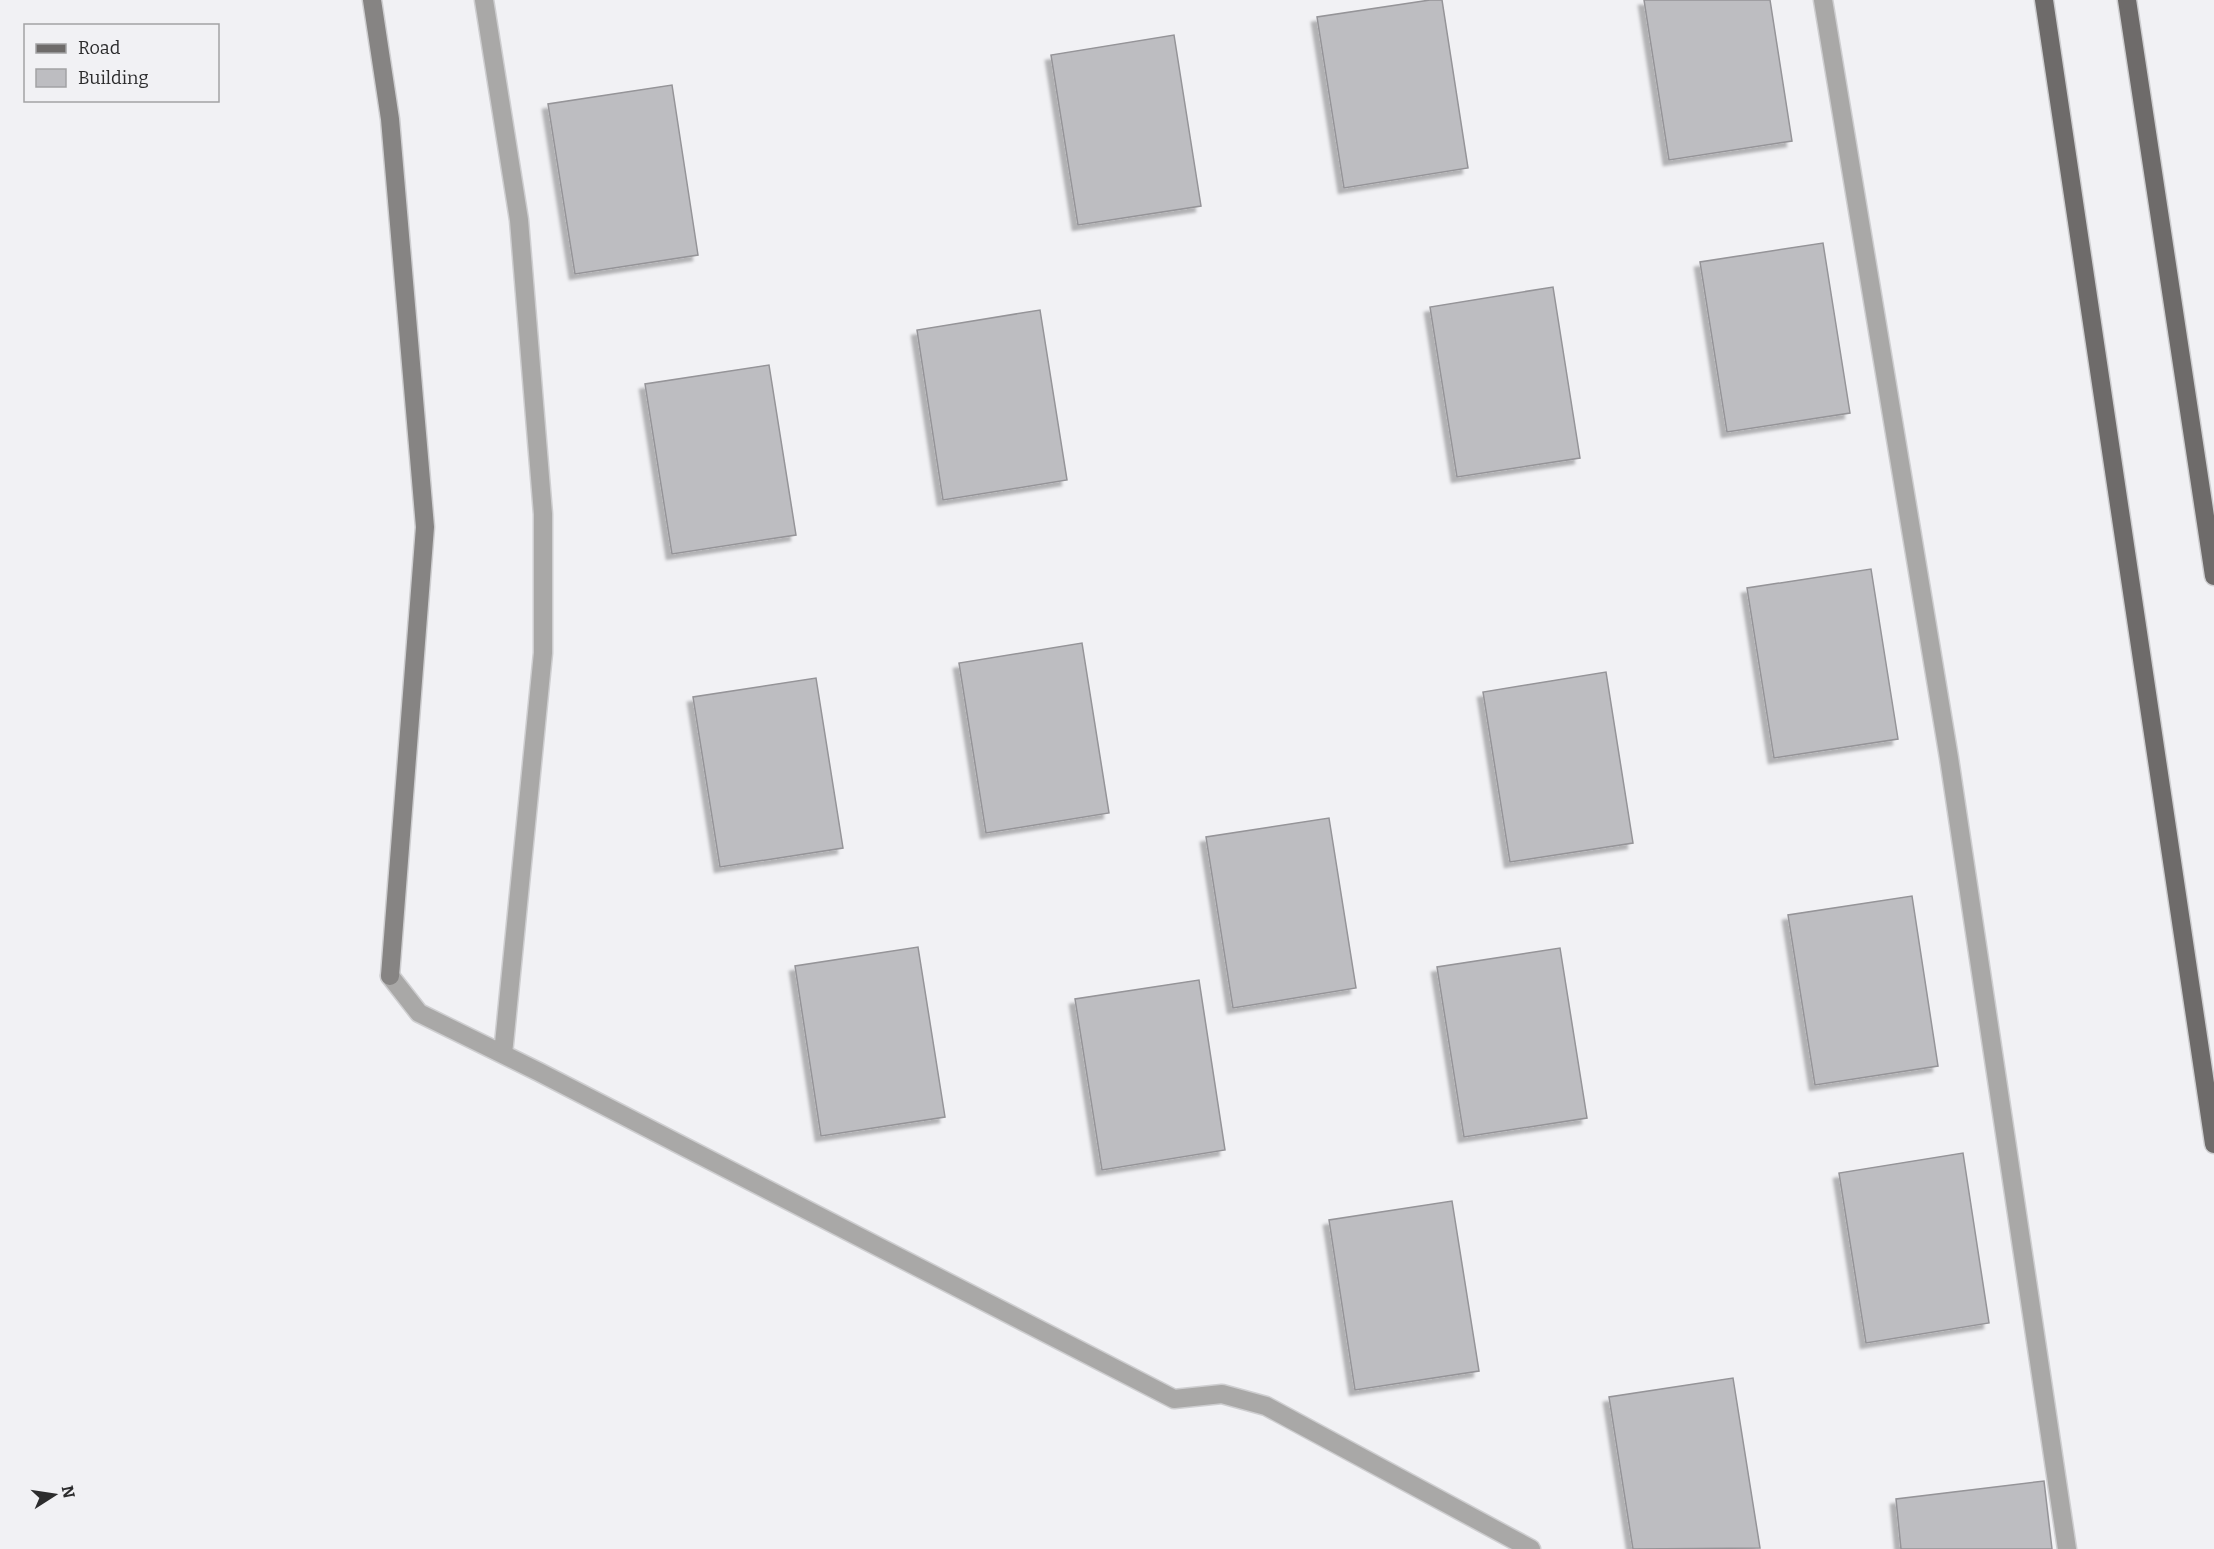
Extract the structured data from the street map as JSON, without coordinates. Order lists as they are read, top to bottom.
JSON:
{
  "legend": ["Road", "Building"],
  "north": "right"
}
